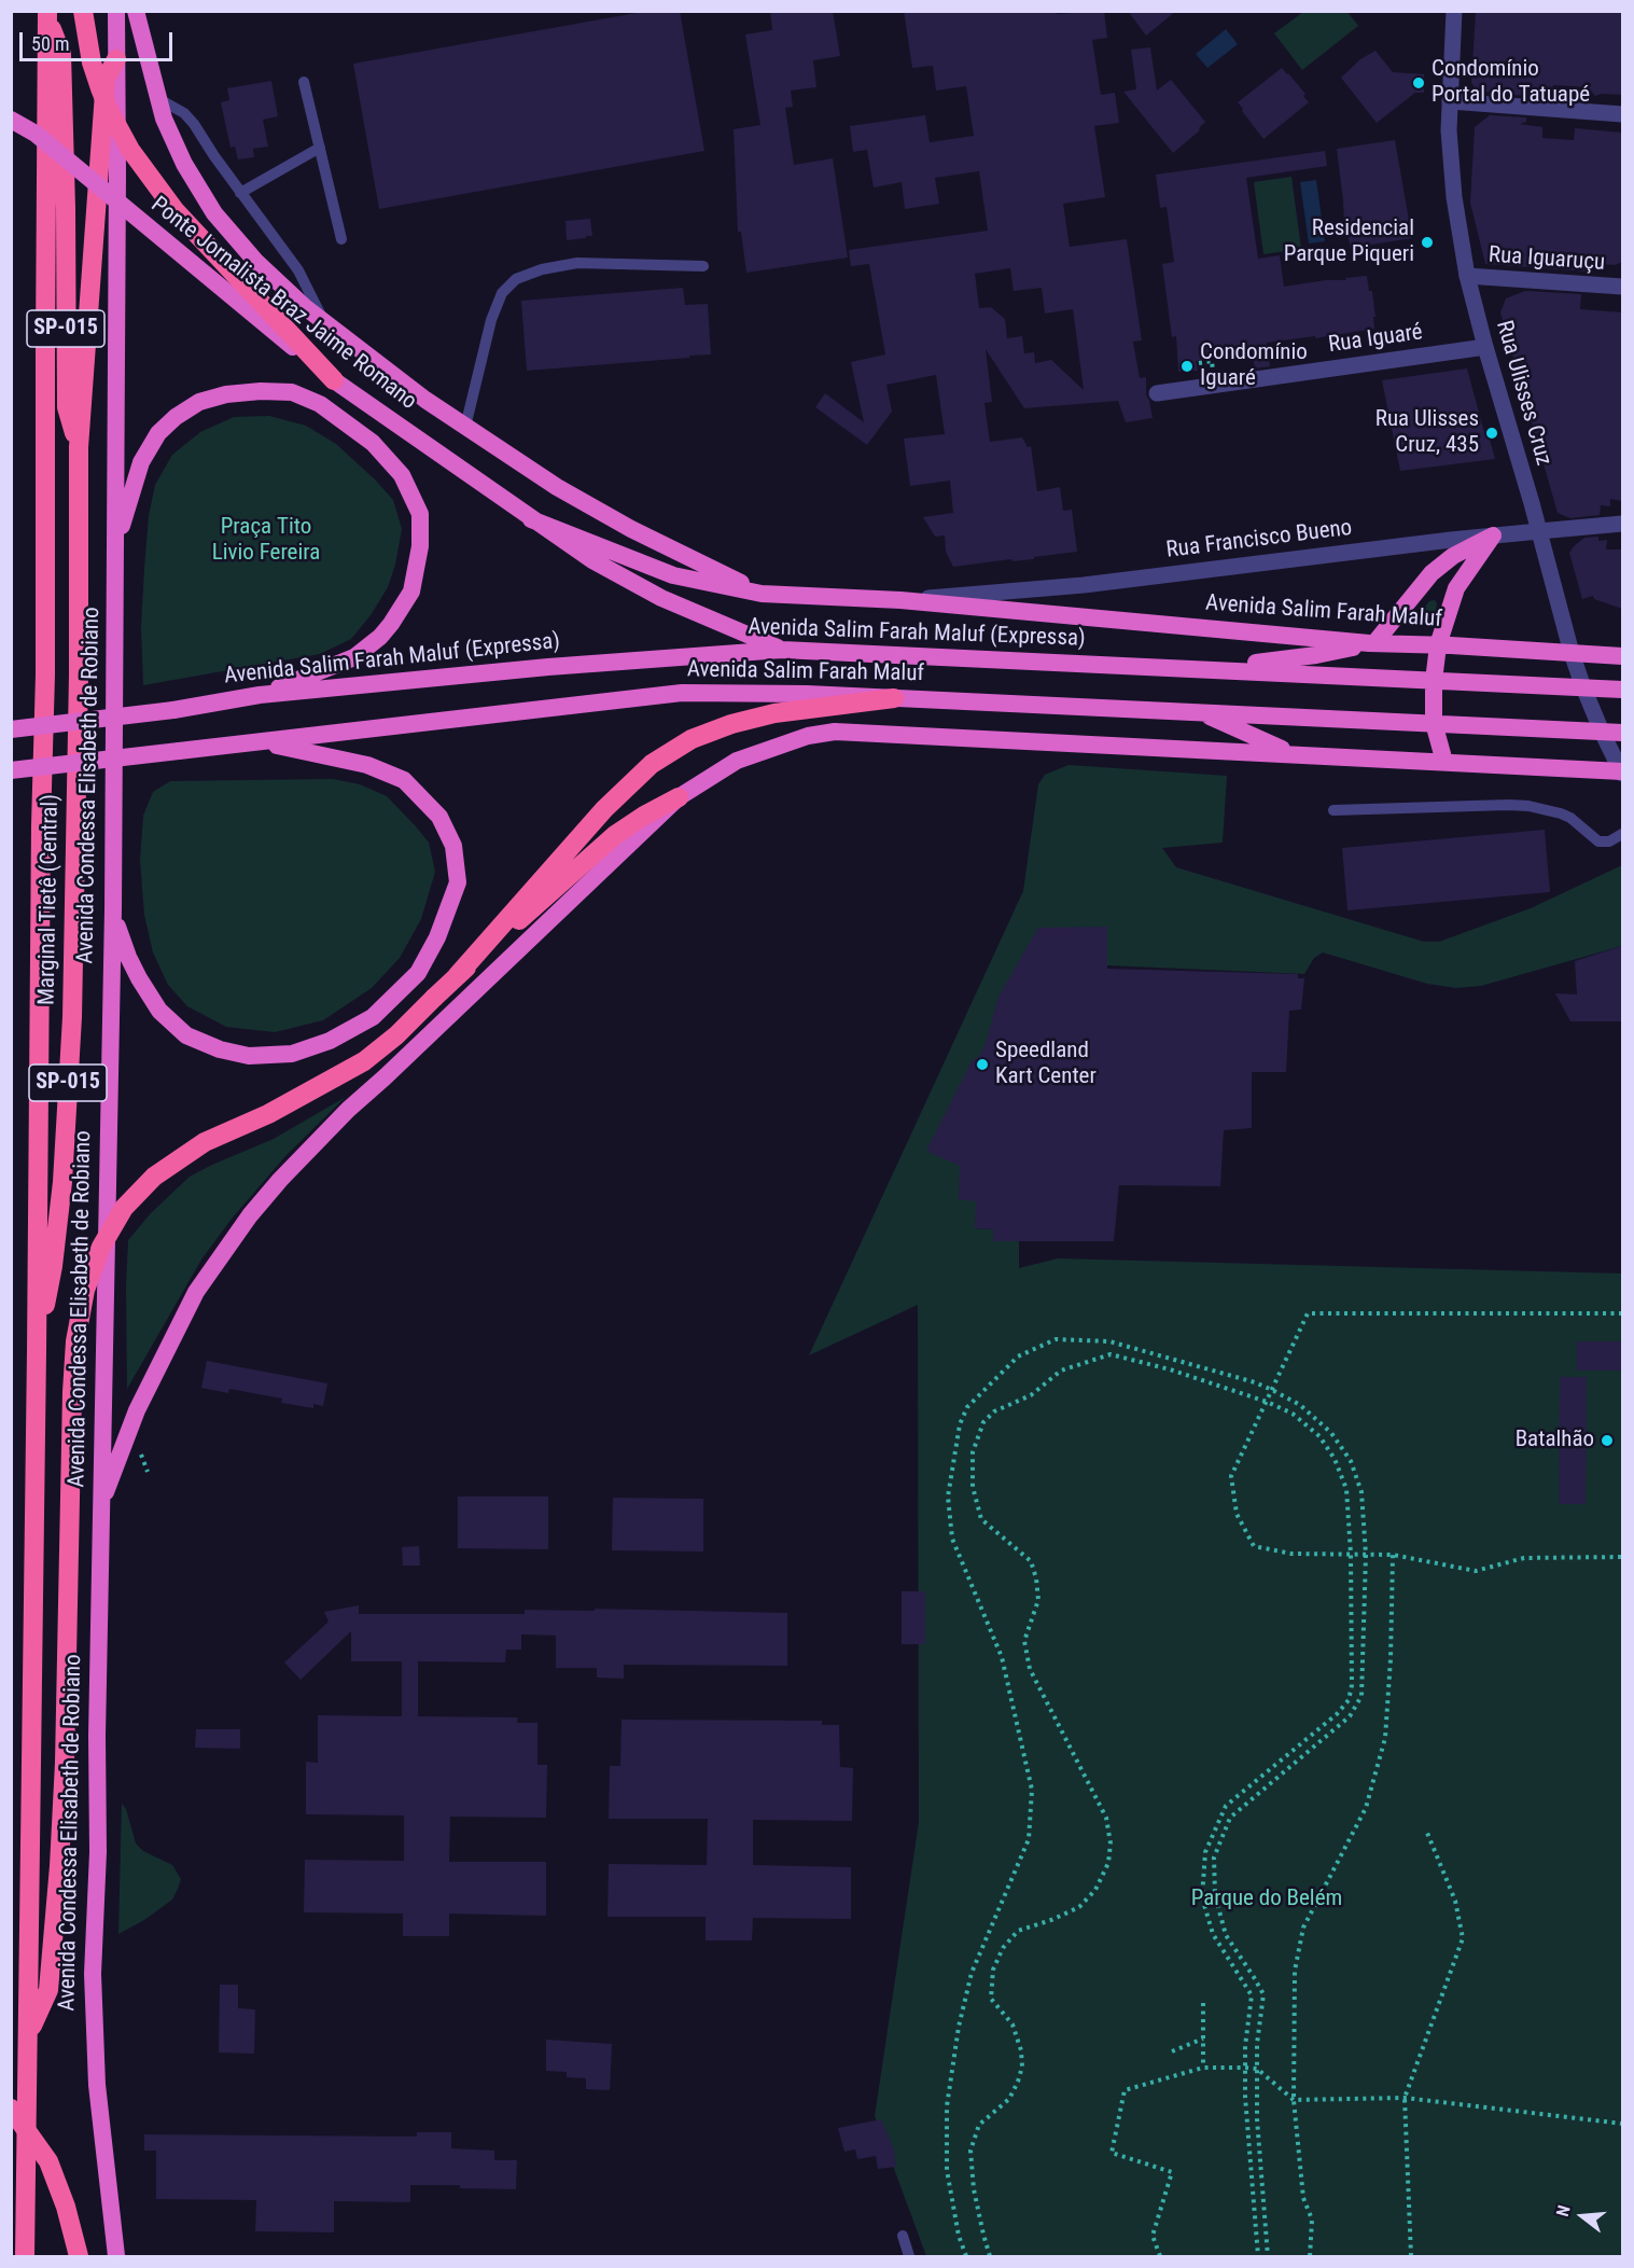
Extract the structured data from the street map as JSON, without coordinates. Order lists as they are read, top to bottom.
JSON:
{
  "streets": {
    "highway": [
      "Ponte Jornalista Braz Jaime Romano",
      "SP-015",
      "Avenida Salim Farah Maluf",
      "Avenida Salim Farah Maluf (Expressa)",
      "Avenida Condessa Elisabeth de Robiano",
      "Marginal Tietê (Central)"
    ],
    "street": [
      "Rua Iguaruçu",
      "Rua Iguaré",
      "Rua Ulisses Cruz",
      "Rua Francisco Bueno"
    ]
  },
  "crossings": [
    ["Rua Iguaruçu", "Rua Ulisses Cruz"],
    ["Ponte Jornalista Braz Jaime Romano", "Avenida Salim Farah Maluf"],
    ["SP-015", "Marginal Tietê (Central)"],
    ["Rua Iguaré", "Rua Ulisses Cruz"],
    ["Rua Ulisses Cruz", "Rua Francisco Bueno"],
    ["Rua Ulisses Cruz", "Avenida Salim Farah Maluf"],
    ["Rua Ulisses Cruz", "Avenida Salim Farah Maluf (Expressa)"],
    ["Rua Francisco Bueno", "Avenida Salim Farah Maluf"]
  ],
  "parks": ["Praça Tito Livio Fereira", "Parque do Belém"],
  "places": [
    "Condomínio Portal do Tatuapé",
    "Residencial Parque Piqueri",
    "Condomínio Iguaré",
    "Rua Ulisses Cruz, 435",
    "Speedland Kart Center",
    "Batalhão"
  ],
  "scale_bar": "50 m",
  "north": "left"
}
